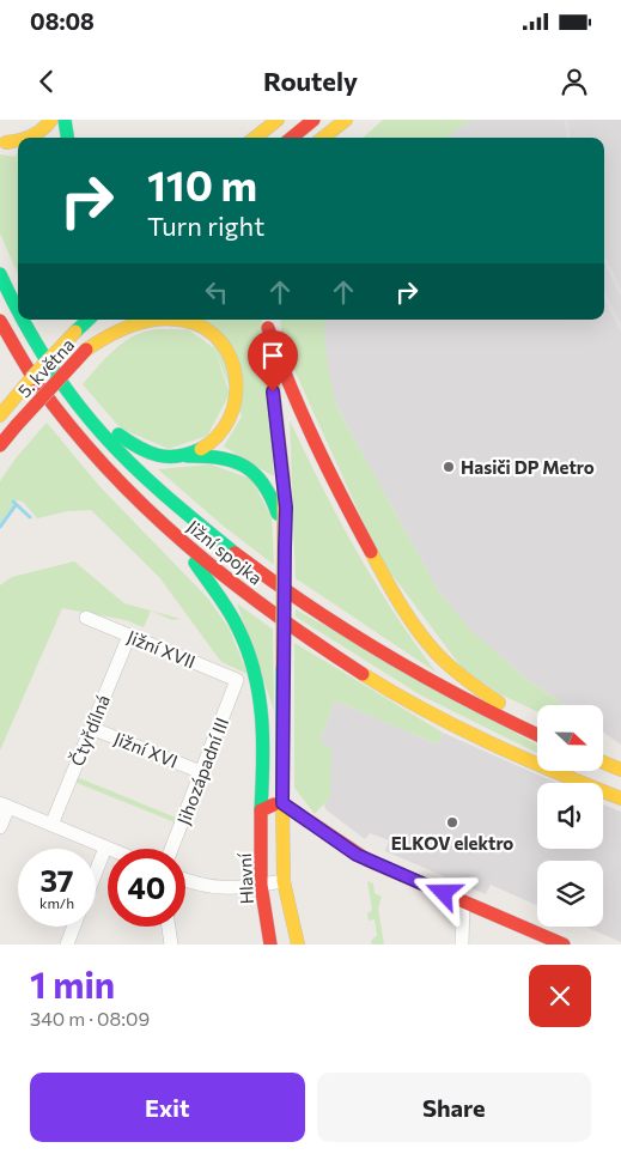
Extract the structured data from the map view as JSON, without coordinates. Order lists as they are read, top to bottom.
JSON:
{
  "streets": {
    "main road": ["5. května", "Jižní spojka", "Hlavní"],
    "street": [
      "Jižní XVII",
      "Čtyřdílná",
      "Jižní XVI",
      "Jihozápadní III"
    ]
  },
  "crossings": [
    ["5. května", "Jižní spojka"],
    ["Jižní spojka", "Hlavní"],
    ["Jižní XVII", "Čtyřdílná"],
    ["Jižní XVII", "Jihozápadní III"],
    ["Čtyřdílná", "Jižní XVI"],
    ["Jižní XVI", "Jihozápadní III"]
  ],
  "places": ["Hasiči DP Metro", "ELKOV elektro"],
  "north": "right",
  "page": {
    "status": "08:08",
    "header": "Routely",
    "turn": ["110 m", "Turn right"],
    "speed": "37 km/h",
    "limit": "40",
    "heading": ["1 min", "340 m · 08:09"],
    "buttons": ["Exit", "Share"]
  }
}
